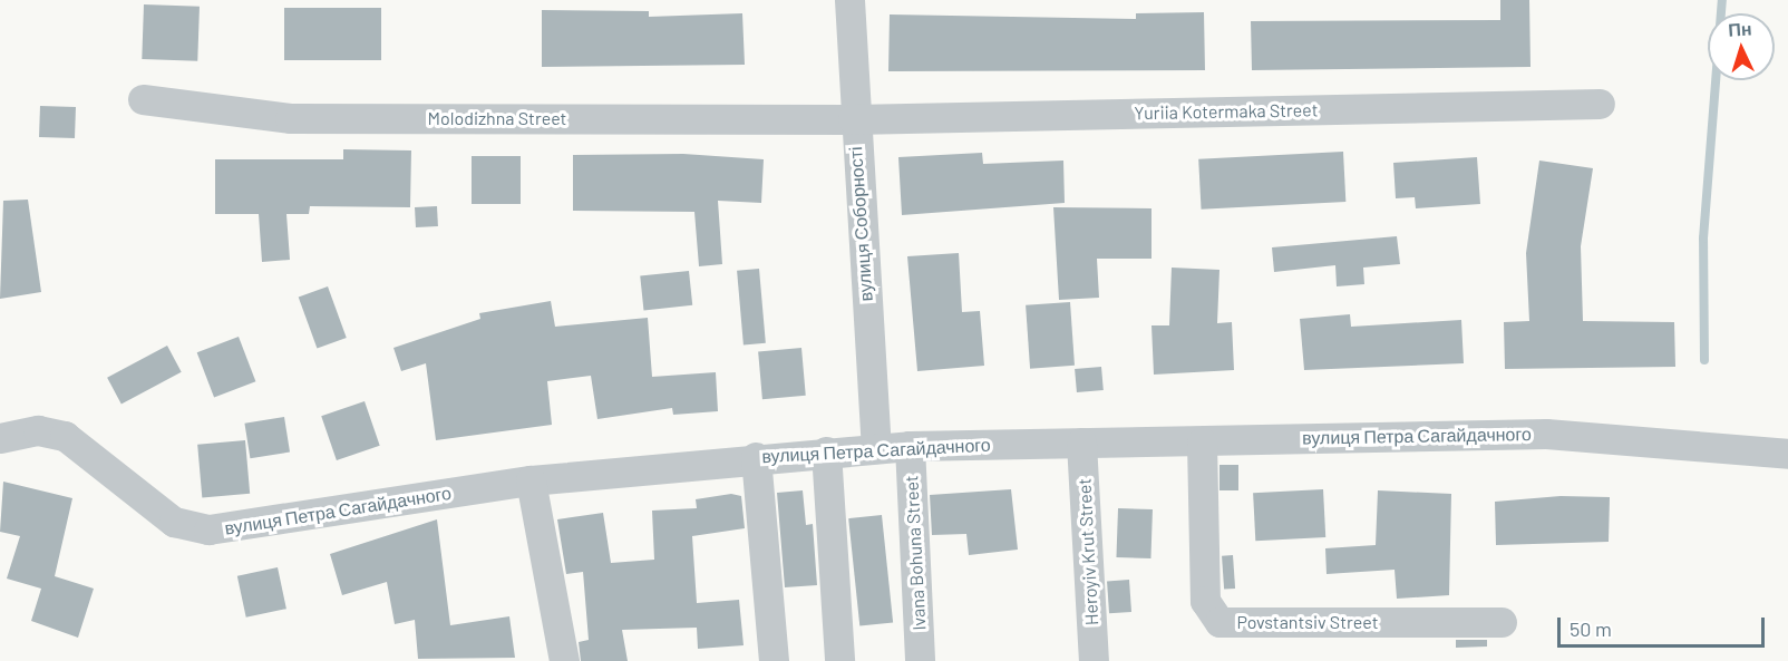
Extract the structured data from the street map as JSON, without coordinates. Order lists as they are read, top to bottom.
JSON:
{
  "streets": {
    "street": [
      "Yuriia Kotermaka Street",
      "Molodizhna Street",
      "вулиця Соборності",
      "вулиця Петра Сагайдачного",
      "Heroyiv Krut Street",
      "Ivana Bohuna Street",
      "Povstantsiv Street"
    ]
  },
  "crossings": [
    ["Yuriia Kotermaka Street", "Molodizhna Street"],
    ["Yuriia Kotermaka Street", "вулиця Соборності"],
    ["Molodizhna Street", "вулиця Соборності"],
    ["вулиця Соборності", "вулиця Петра Сагайдачного"],
    ["вулиця Петра Сагайдачного", "Heroyiv Krut Street"],
    ["вулиця Петра Сагайдачного", "Ivana Bohuna Street"],
    ["вулиця Петра Сагайдачного", "Povstantsiv Street"]
  ],
  "scale_bar": "50 m",
  "north": "top"
}
